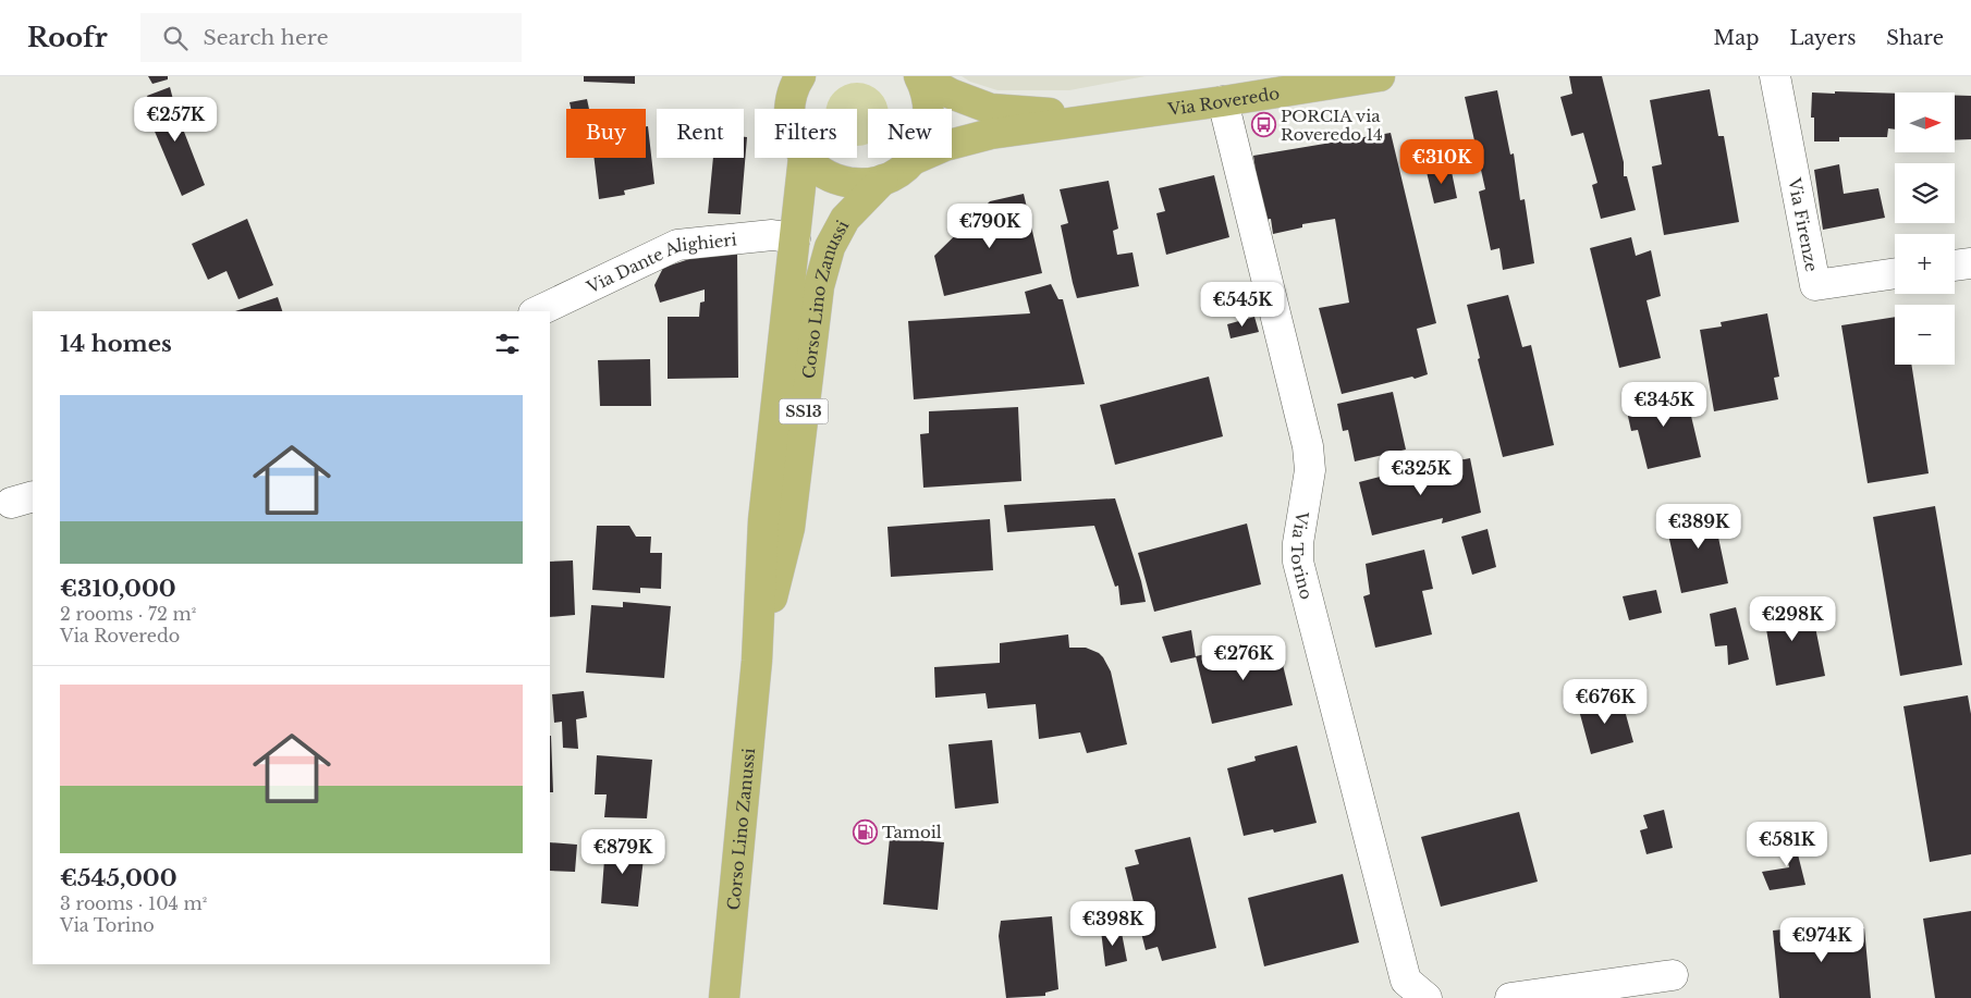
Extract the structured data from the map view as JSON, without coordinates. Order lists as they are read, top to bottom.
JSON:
{
  "streets": {
    "main road": ["Via Roveredo", "Corso Lino Zanussi", "SS13"],
    "street": ["Via Firenze", "Via Dante Alighieri", "Via Torino"]
  },
  "crossings": [
    ["Via Roveredo", "Via Torino"],
    ["Via Dante Alighieri", "Corso Lino Zanussi"]
  ],
  "places": {
    "bus stop": ["PORCIA via Roveredo 14"],
    "fuel station": ["Tamoil"]
  },
  "north": "right",
  "page": {
    "header": "Roofr",
    "search": "Search here",
    "nav": ["Map", "Layers", "Share"],
    "map_buttons": ["+", "−"],
    "price": [
      "€257K",
      "€310K",
      "€790K",
      "€545K",
      "€345K",
      "€325K",
      "€389K",
      "€298K",
      "€276K",
      "€676K",
      "€581K",
      "€879K",
      "€398K",
      "€974K"
    ],
    "chip": [
      "Buy",
      "Rent",
      "Filters",
      "New"
    ],
    "heading": "14 homes",
    "list": [
      {
        "name": "€310,000",
        "note": "2 rooms · 72 m² · Via Roveredo"
      },
      {
        "name": "€545,000",
        "note": "3 rooms · 104 m² · Via Torino"
      }
    ]
  }
}
